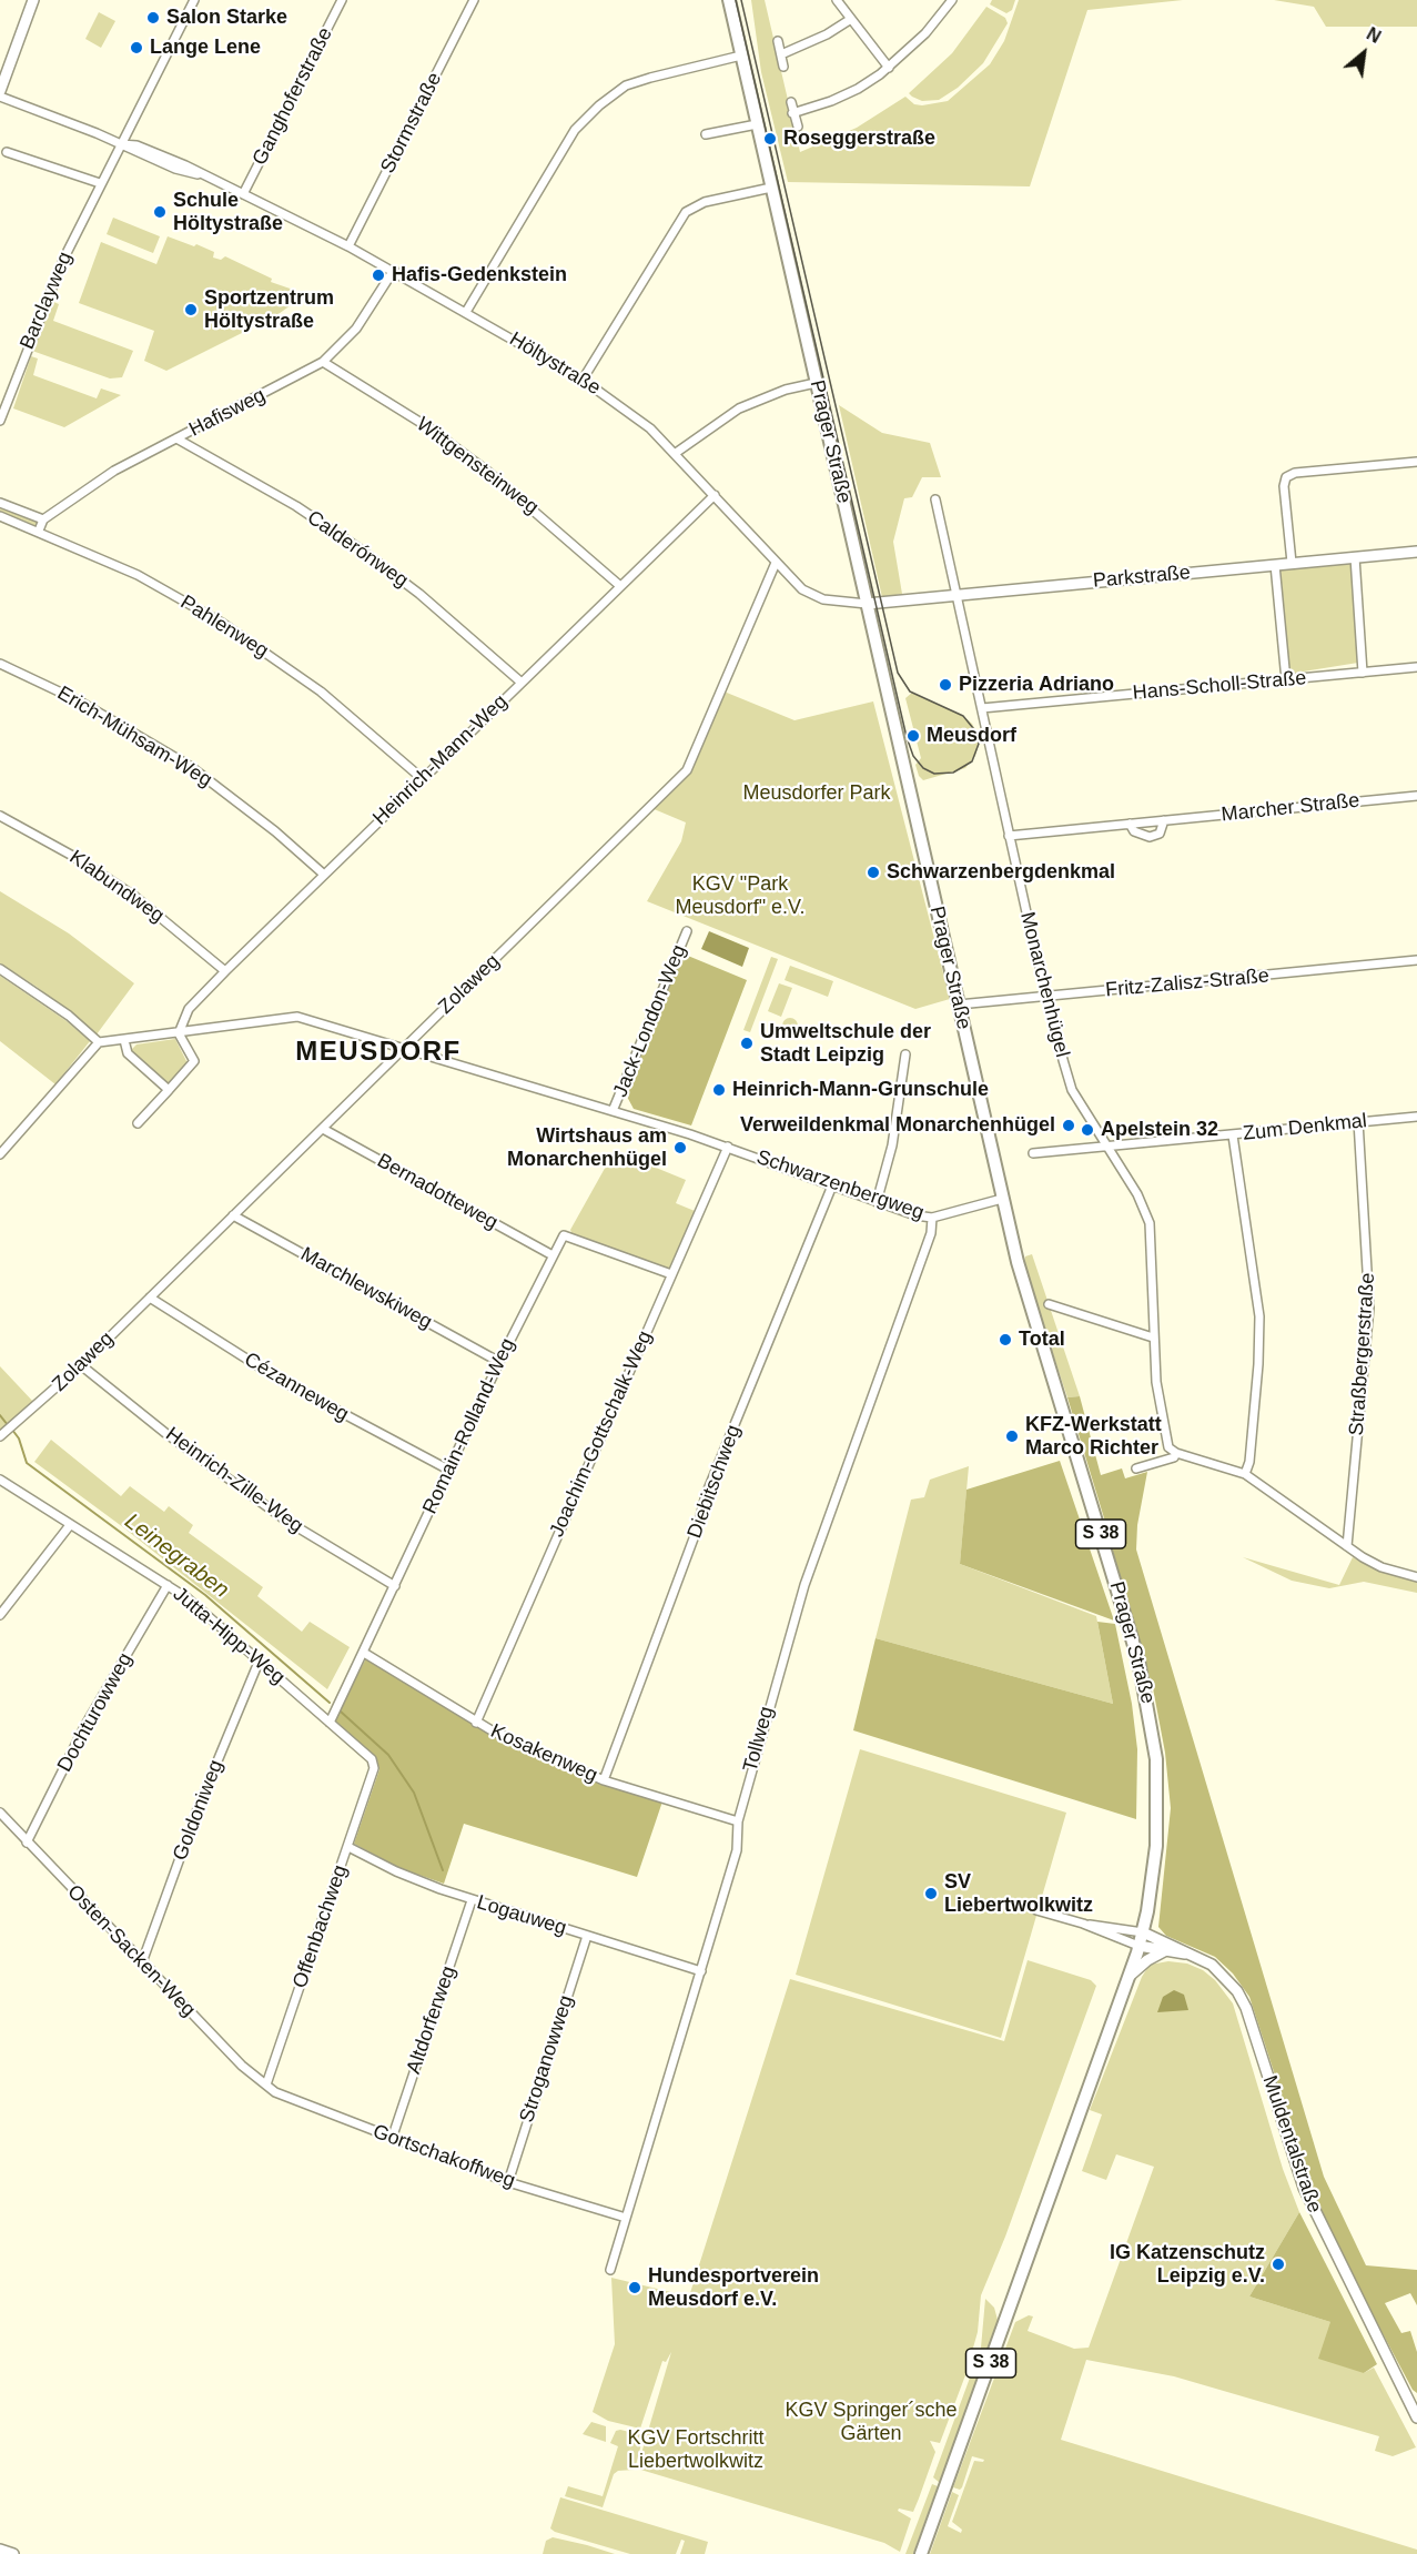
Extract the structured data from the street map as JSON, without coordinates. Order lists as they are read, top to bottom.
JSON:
{
  "streets": {
    "main road": [
      "Prager Straße",
      "Parkstraße",
      "S 38",
      "Muldentalstraße"
    ],
    "street": [
      "Ganghoferstraße",
      "Stormstraße",
      "Barclayweg",
      "Höltystraße",
      "Hafisweg",
      "Wittgensteinweg",
      "Calderónweg",
      "Pahlenweg",
      "Hans-Scholl-Straße",
      "Erich-Mühsam-Weg",
      "Heinrich-Mann-Weg",
      "Marcher Straße",
      "Klabundweg",
      "Fritz-Zalisz-Straße",
      "Zolaweg",
      "Monarchenhügel",
      "Jack-London-Weg",
      "Zum Denkmal",
      "Schwarzenbergweg",
      "Bernadotteweg",
      "Marchlewskiweg",
      "Straßbergerstraße",
      "Cézanneweg",
      "Romain-Rolland-Weg",
      "Joachim-Gottschalk-Weg",
      "Heinrich-Zille-Weg",
      "Diebitschweg",
      "Jutta-Hipp-Weg",
      "Dochturowweg",
      "Tollweg",
      "Kosakenweg",
      "Goldoniweg",
      "Logauweg",
      "Offenbachweg",
      "Osten-Sacken-Weg",
      "Altdorferweg",
      "Stroganowweg",
      "Gortschakoffweg"
    ]
  },
  "crossings": [
    ["Ganghoferstraße", "Höltystraße"],
    ["Stormstraße", "Höltystraße"],
    ["Barclayweg", "Höltystraße"],
    ["Höltystraße", "Hafisweg"],
    ["Höltystraße", "Prager Straße"],
    ["Höltystraße", "Parkstraße"],
    ["Höltystraße", "Heinrich-Mann-Weg"],
    ["Höltystraße", "Zolaweg"],
    ["Hafisweg", "Wittgensteinweg"],
    ["Hafisweg", "Calderónweg"],
    ["Prager Straße", "Parkstraße"],
    ["Prager Straße", "Fritz-Zalisz-Straße"],
    ["Prager Straße", "Schwarzenbergweg"],
    ["Prager Straße", "S 38"],
    ["Prager Straße", "Muldentalstraße"],
    ["Wittgensteinweg", "Heinrich-Mann-Weg"],
    ["Calderónweg", "Heinrich-Mann-Weg"],
    ["Parkstraße", "Monarchenhügel"],
    ["Pahlenweg", "Heinrich-Mann-Weg"],
    ["Hans-Scholl-Straße", "Monarchenhügel"],
    ["Erich-Mühsam-Weg", "Heinrich-Mann-Weg"],
    ["Heinrich-Mann-Weg", "Klabundweg"],
    ["Heinrich-Mann-Weg", "Schwarzenbergweg"],
    ["Marcher Straße", "Monarchenhügel"],
    ["Fritz-Zalisz-Straße", "Monarchenhügel"],
    ["Zolaweg", "Schwarzenbergweg"],
    ["Zolaweg", "Bernadotteweg"],
    ["Zolaweg", "Marchlewskiweg"],
    ["Zolaweg", "Cézanneweg"],
    ["Zolaweg", "Heinrich-Zille-Weg"],
    ["Monarchenhügel", "Zum Denkmal"],
    ["Jack-London-Weg", "Schwarzenbergweg"],
    ["Zum Denkmal", "Straßbergerstraße"],
    ["Schwarzenbergweg", "Joachim-Gottschalk-Weg"],
    ["Schwarzenbergweg", "Diebitschweg"],
    ["Schwarzenbergweg", "Tollweg"],
    ["Bernadotteweg", "Romain-Rolland-Weg"],
    ["Marchlewskiweg", "Romain-Rolland-Weg"],
    ["Cézanneweg", "Romain-Rolland-Weg"],
    ["Romain-Rolland-Weg", "Joachim-Gottschalk-Weg"],
    ["Romain-Rolland-Weg", "Heinrich-Zille-Weg"],
    ["Romain-Rolland-Weg", "Jutta-Hipp-Weg"],
    ["Romain-Rolland-Weg", "Kosakenweg"],
    ["Joachim-Gottschalk-Weg", "Kosakenweg"],
    ["Diebitschweg", "Kosakenweg"],
    ["S 38", "Muldentalstraße"],
    ["Jutta-Hipp-Weg", "Dochturowweg"],
    ["Jutta-Hipp-Weg", "Goldoniweg"],
    ["Jutta-Hipp-Weg", "Offenbachweg"],
    ["Dochturowweg", "Osten-Sacken-Weg"],
    ["Tollweg", "Kosakenweg"],
    ["Tollweg", "Logauweg"],
    ["Tollweg", "Gortschakoffweg"],
    ["Goldoniweg", "Osten-Sacken-Weg"],
    ["Logauweg", "Offenbachweg"],
    ["Logauweg", "Altdorferweg"],
    ["Logauweg", "Stroganowweg"],
    ["Offenbachweg", "Osten-Sacken-Weg"],
    ["Offenbachweg", "Gortschakoffweg"],
    ["Osten-Sacken-Weg", "Gortschakoffweg"],
    ["Altdorferweg", "Gortschakoffweg"],
    ["Stroganowweg", "Gortschakoffweg"]
  ],
  "districts": ["MEUSDORF"],
  "water": ["Leinegraben"],
  "parks": [
    "Meusdorfer Park",
    "KGV \"Park Meusdorf\" e.V.",
    "KGV Springer´sche Gärten",
    "KGV Fortschritt Liebertwolkwitz"
  ],
  "places": [
    "Salon Starke",
    "Lange Lene",
    "Roseggerstraße",
    "Schule Höltystraße",
    "Hafis-Gedenkstein",
    "Sportzentrum Höltystraße",
    "Pizzeria Adriano",
    "Meusdorf",
    "Schwarzenbergdenkmal",
    "Umweltschule der Stadt Leipzig",
    "Heinrich-Mann-Grunschule",
    "Verweildenkmal Monarchenhügel",
    "Apelstein 32",
    "Wirtshaus am Monarchenhügel",
    "Total",
    "KFZ-Werkstatt Marco Richter",
    "SV Liebertwolkwitz",
    "IG Katzenschutz Leipzig e.V.",
    "Hundesportverein Meusdorf e.V."
  ],
  "north": "top right"
}
